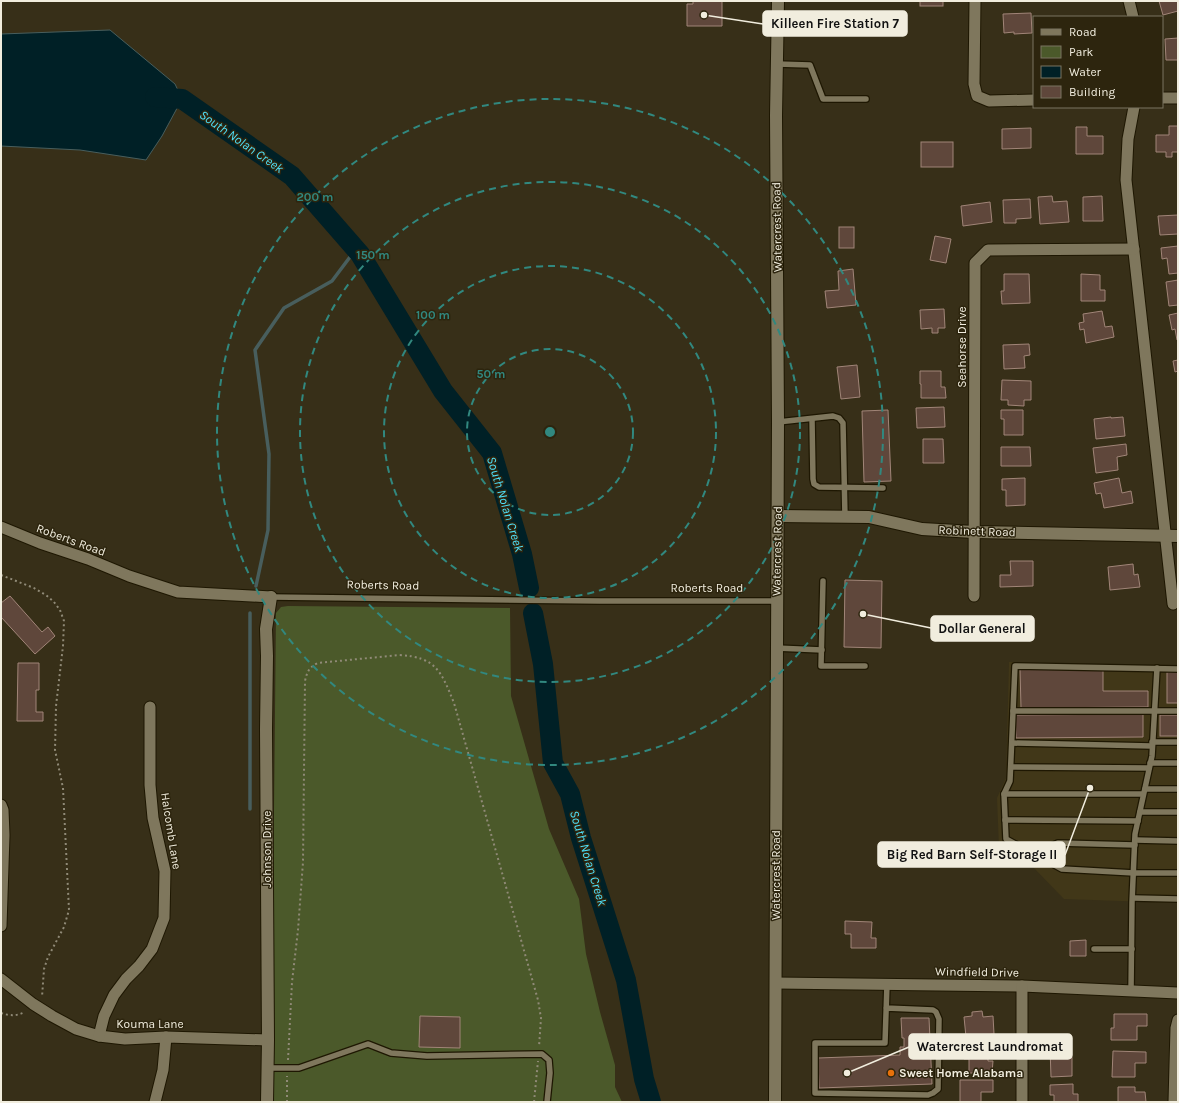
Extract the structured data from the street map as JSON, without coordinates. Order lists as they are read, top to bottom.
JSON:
{
  "streets": {
    "street": [
      "Watercrest Road",
      "Seahorse Drive",
      "Robinett Road",
      "Roberts Road",
      "Halcomb Lane",
      "Johnson Drive",
      "Windfield Drive",
      "Kouma Lane"
    ]
  },
  "crossings": [
    ["Watercrest Road", "Robinett Road"],
    ["Watercrest Road", "Roberts Road"],
    ["Watercrest Road", "Windfield Drive"],
    ["Seahorse Drive", "Robinett Road"],
    ["Roberts Road", "Johnson Drive"],
    ["Halcomb Lane", "Kouma Lane"],
    ["Johnson Drive", "Kouma Lane"]
  ],
  "water": ["South Nolan Creek"],
  "places": [
    "Killeen Fire Station 7",
    "Dollar General",
    "Big Red Barn Self-Storage II",
    "Watercrest Laundromat",
    "Sweet Home Alabama"
  ],
  "legend": [
    "Road",
    "Park",
    "Water",
    "Building"
  ],
  "rings": [
    "200 m",
    "150 m",
    "100 m",
    "50 m"
  ]
}
